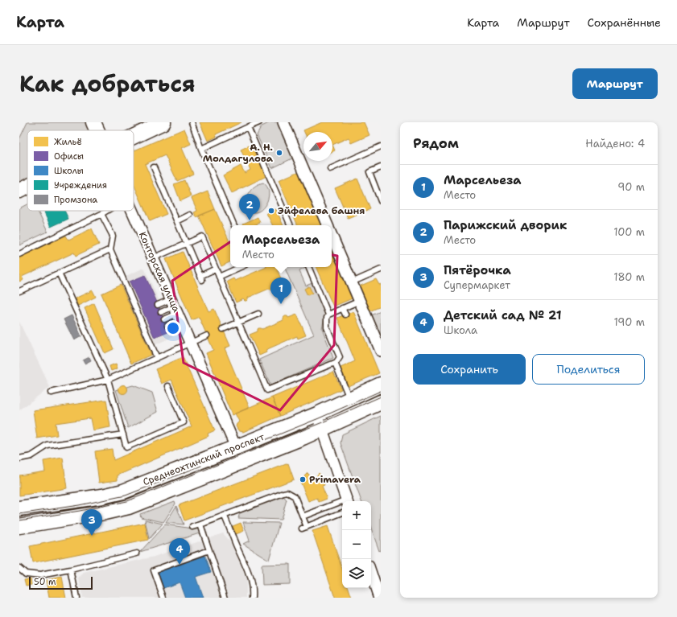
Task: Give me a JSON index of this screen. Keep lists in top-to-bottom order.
{
  "streets": {
    "main road": ["Среднеохтинский проспект"],
    "street": ["Конторская улица"]
  },
  "crossings": [
    ["Конторская улица", "Среднеохтинский проспект"]
  ],
  "places": ["А. Н. Молдагулова", "Эйфелева башня", "Primavera"],
  "legend": [
    "Жильё",
    "Офисы",
    "Школы",
    "Учреждения",
    "Промзона"
  ],
  "scale_bar": "50 m",
  "north": "top right",
  "page": {
    "header": "Карта",
    "nav": ["Карта", "Маршрут", "Сохранённые"],
    "title": "Как добраться",
    "buttons": [
      "Маршрут",
      ["Сохранить", "Поделиться"]
    ],
    "heading": ["Рядом", "Найдено: 4"],
    "list": [
      {
        "mark": "1",
        "name": "Марсельеза",
        "note": "Место",
        "value": "90 m"
      },
      {
        "mark": "2",
        "name": "Парижский дворик",
        "note": "Место",
        "value": "100 m"
      },
      {
        "mark": "3",
        "name": "Пятёрочка",
        "note": "Супермаркет",
        "value": "180 m"
      },
      {
        "mark": "4",
        "name": "Детский сад № 21",
        "note": "Школа",
        "value": "190 m"
      }
    ],
    "pins": [
      "2",
      "1",
      "3",
      "4"
    ],
    "popup": ["Марсельеза", "Место"],
    "map_buttons": ["+", "−"],
    "scale": "50 m"
  }
}
